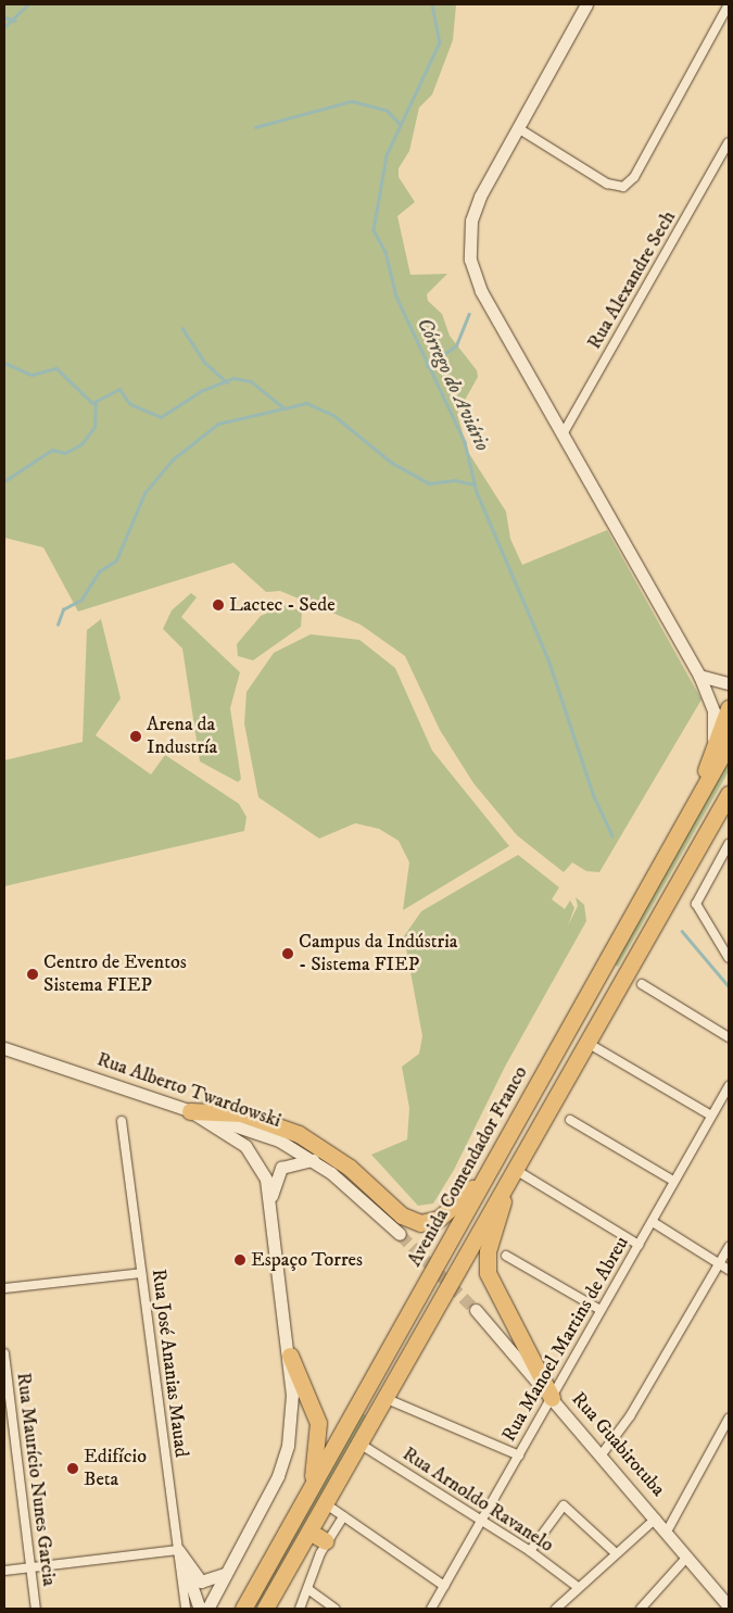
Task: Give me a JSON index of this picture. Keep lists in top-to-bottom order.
{
  "streets": {
    "highway": ["Avenida Comendador Franco"],
    "main road": ["Rua Alberto Twardowski", "Rua Guabirotuba"],
    "street": [
      "Rua Alexandre Sech",
      "Rua Manoel Martins de Abreu",
      "Rua José Ananias Mauad",
      "Rua Maurício Nunes Garcia",
      "Rua Arnoldo Ravanelo"
    ]
  },
  "crossings": [
    ["Avenida Comendador Franco", "Rua Arnoldo Ravanelo"],
    ["Rua Manoel Martins de Abreu", "Rua Guabirotuba"],
    ["Rua Manoel Martins de Abreu", "Rua Arnoldo Ravanelo"]
  ],
  "water": ["Córrego do Aviário"],
  "places": [
    "Lactec - Sede",
    "Arena da Industría",
    "Campus da Indústria - Sistema FIEP",
    "Centro de Eventos Sistema FIEP",
    "Espaço Torres",
    "Edifício Beta"
  ]
}
